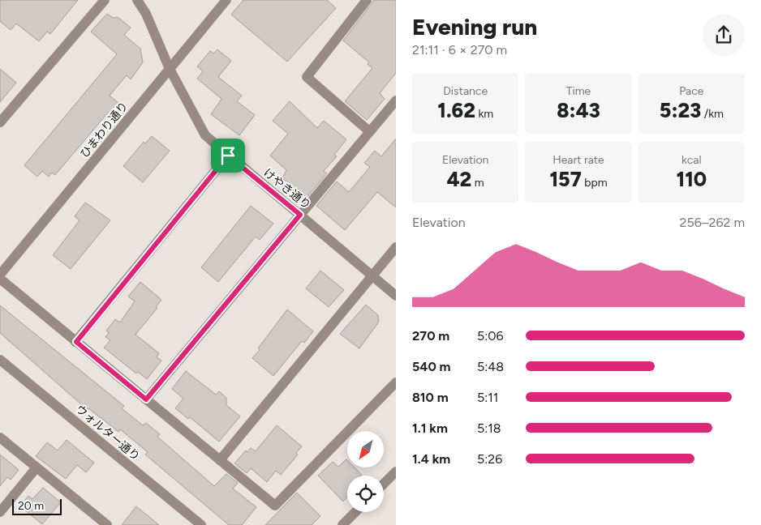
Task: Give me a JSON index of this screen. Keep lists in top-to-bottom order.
{
  "streets": {
    "street": ["ひまわり通り", "けやき通り", "ウォルター通り"]
  },
  "crossings": [
    ["ひまわり通り", "けやき通り"]
  ],
  "scale_bar": "20 m",
  "north": "bottom left",
  "page": {
    "heading": ["Evening run", "21:11 · 6 × 270 m"],
    "stats": [
      ["Distance", "1.62 km"],
      ["Time", "8:43"],
      ["Pace", "5:23 /km"],
      ["Elevation", "42 m"],
      ["Heart rate", "157 bpm"],
      ["kcal", "110"]
    ],
    "chart": ["Elevation", "256–262 m"],
    "list": [
      {
        "name": "270 m",
        "note": "5:06"
      },
      {
        "name": "540 m",
        "note": "5:48"
      },
      {
        "name": "810 m",
        "note": "5:11"
      },
      {
        "name": "1.1 km",
        "note": "5:18"
      },
      {
        "name": "1.4 km",
        "note": "5:26"
      }
    ],
    "scale": "20 m"
  }
}
